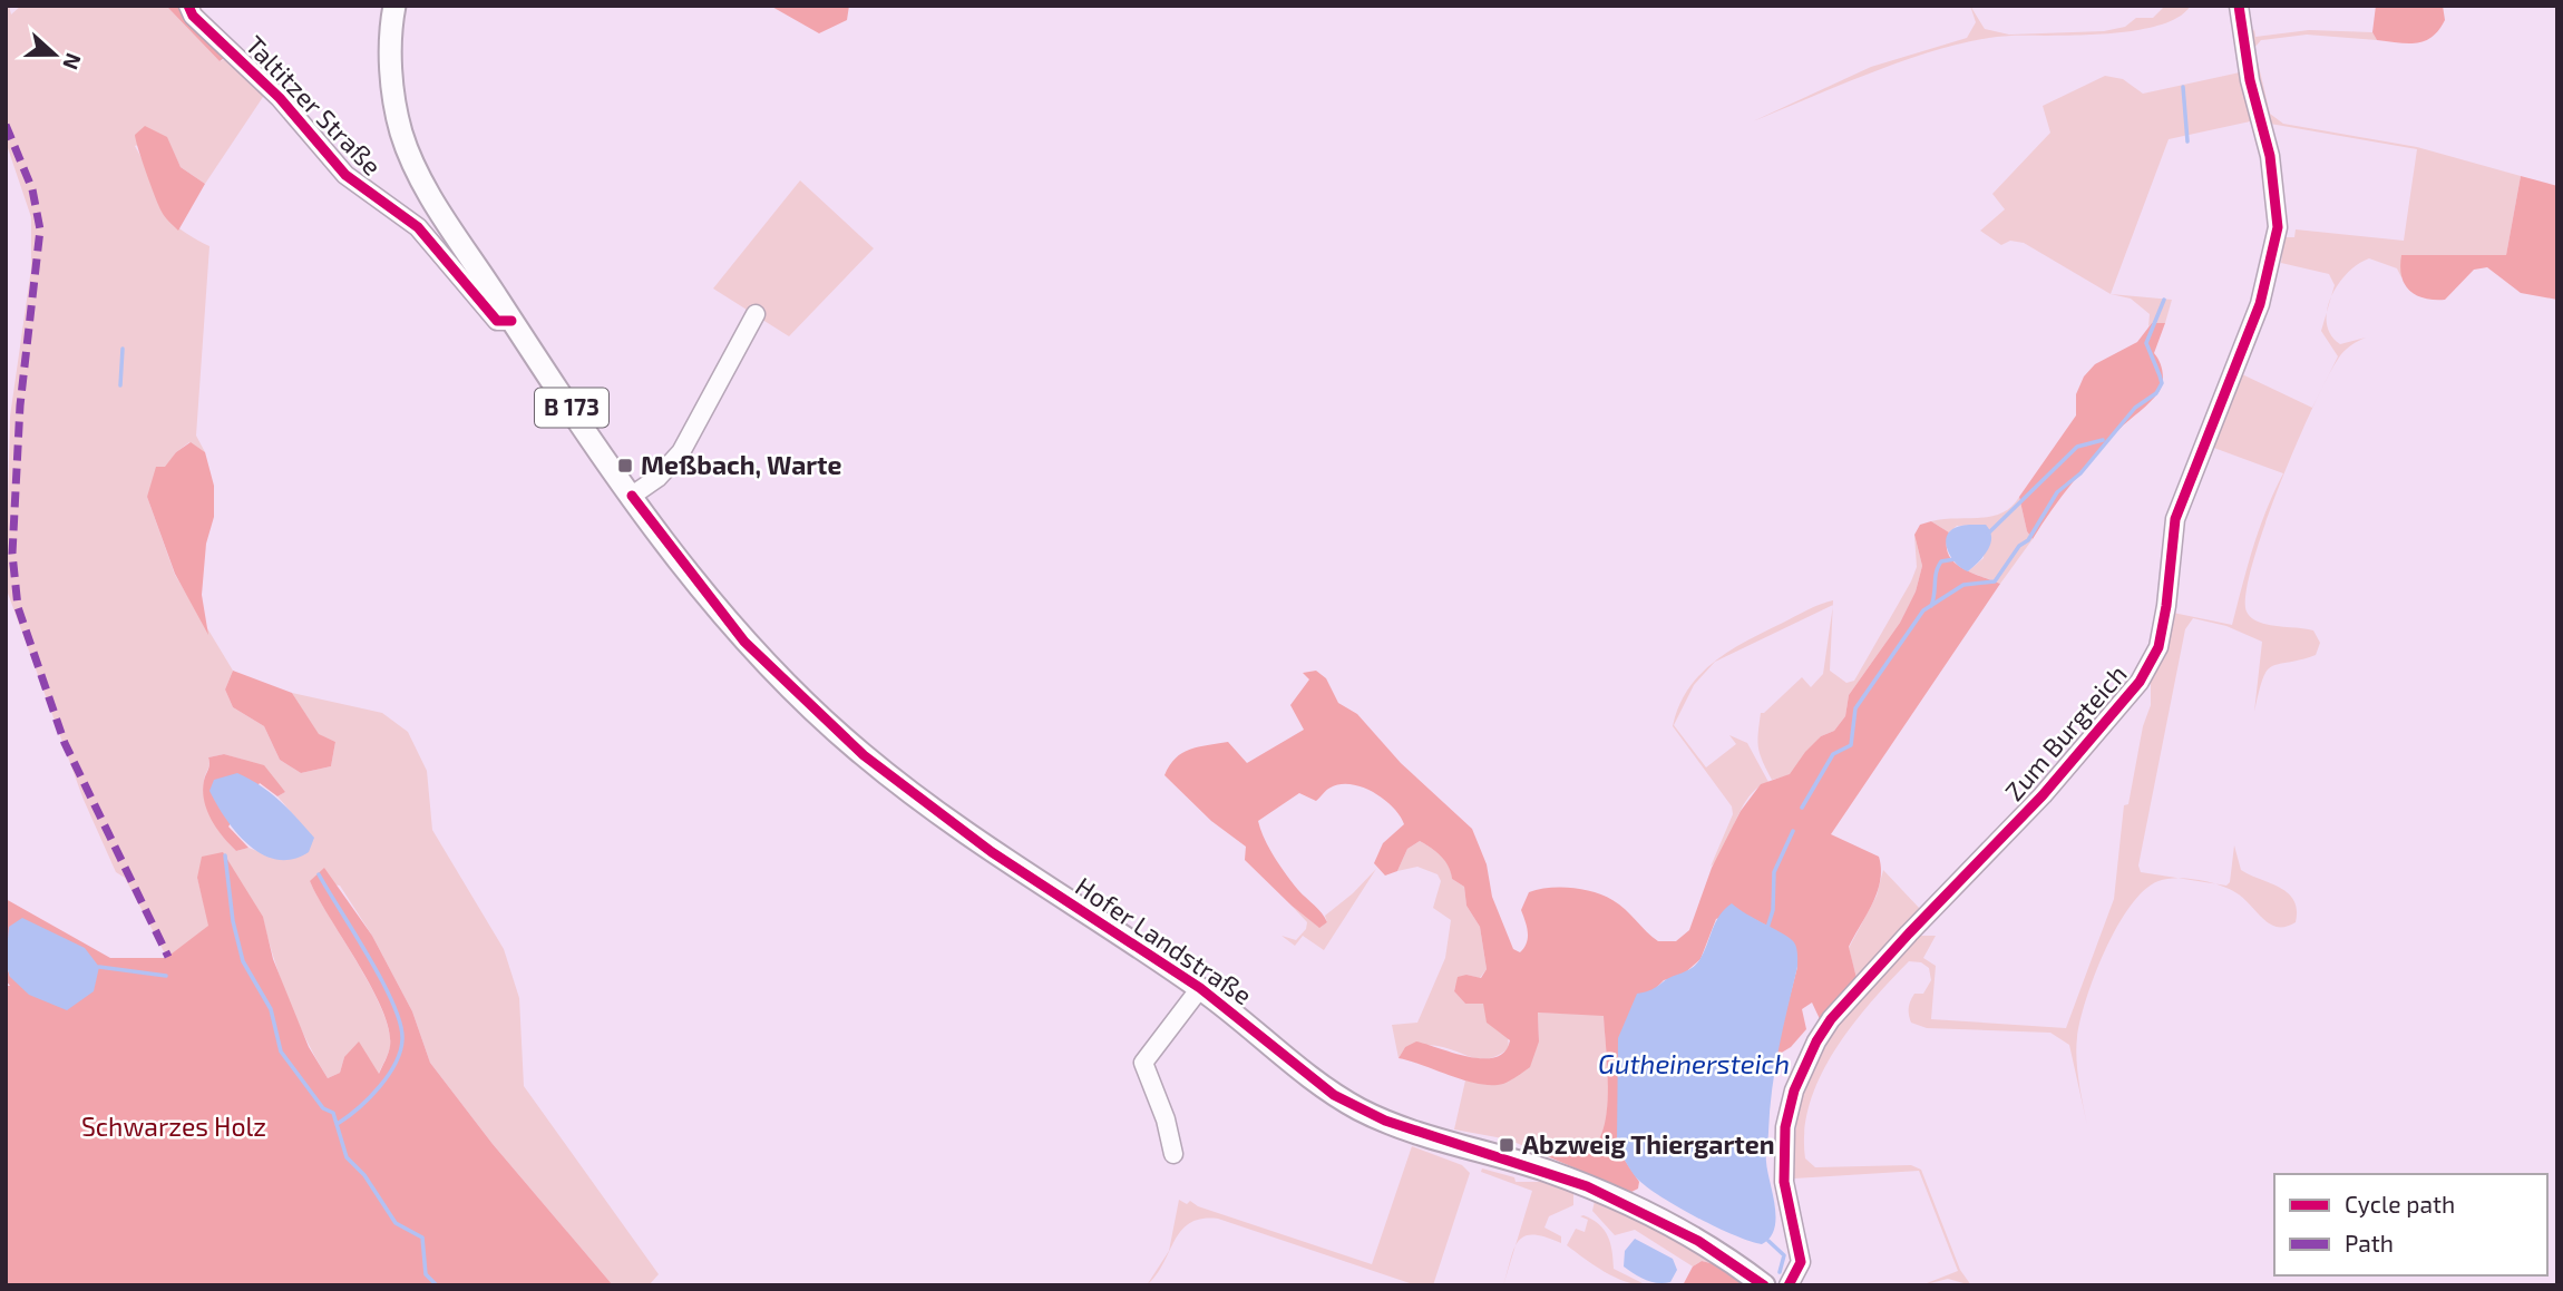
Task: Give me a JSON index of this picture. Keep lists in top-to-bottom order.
{
  "streets": {
    "main road": ["B 173", "Hofer Landstraße"],
    "street": ["Taltitzer Straße", "Zum Burgteich"]
  },
  "crossings": [
    ["Taltitzer Straße", "Hofer Landstraße"]
  ],
  "water": ["Gutheinersteich"],
  "parks": ["Schwarzes Holz"],
  "places": {
    "transit": ["Meßbach, Warte", "Abzweig Thiergarten"]
  },
  "legend": ["Cycle path", "Path"],
  "north": "right"
}
